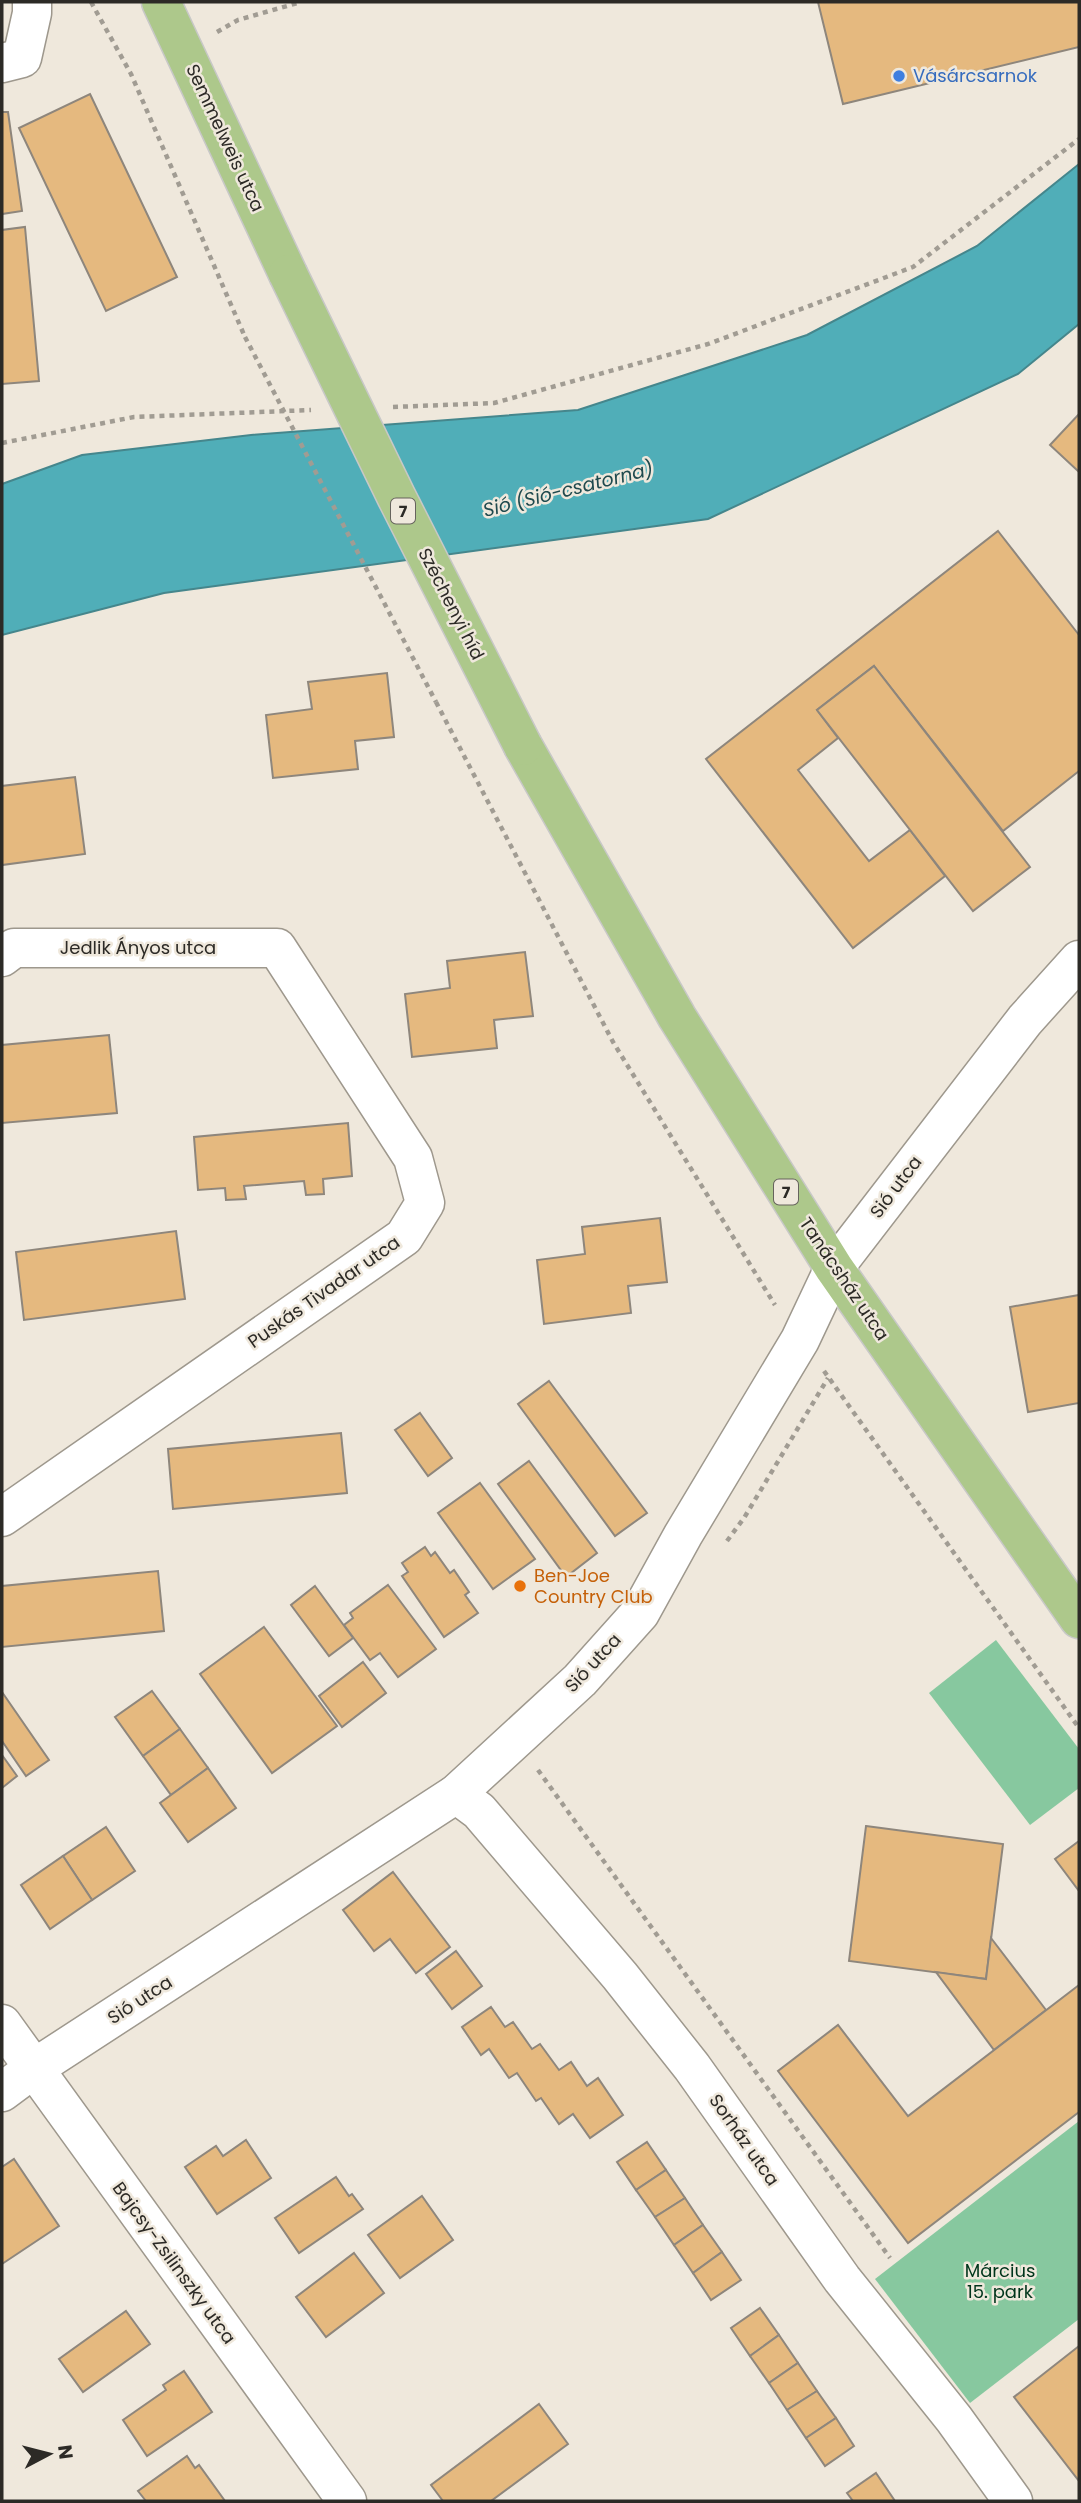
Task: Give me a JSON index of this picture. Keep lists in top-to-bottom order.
{
  "streets": {
    "main road": [
      "Semmelweis utca",
      "7",
      "Széchenyi híd",
      "Tanácsház utca"
    ],
    "street": [
      "Jedlik Ányos utca",
      "Sió utca",
      "Puskás Tivadar utca",
      "Sorház utca",
      "Bajcsy-Zsilinszky utca"
    ]
  },
  "crossings": [
    ["Semmelweis utca", "Széchenyi híd"],
    ["Széchenyi híd", "Tanácsház utca"],
    ["Jedlik Ányos utca", "Puskás Tivadar utca"],
    ["Sió utca", "Tanácsház utca"],
    ["Sió utca", "Sorház utca"],
    ["Sió utca", "Bajcsy-Zsilinszky utca"]
  ],
  "water": ["Sió (Sió-csatorna)"],
  "parks": ["Március 15. park"],
  "places": ["Vásárcsarnok", "Ben-Joe Country Club"],
  "north": "right"
}
